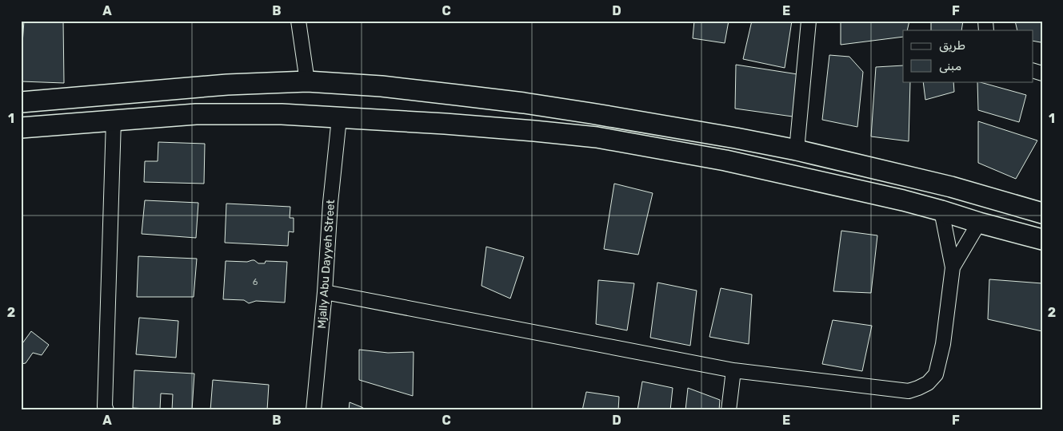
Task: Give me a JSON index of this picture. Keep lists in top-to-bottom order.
{
  "streets": {
    "street": ["Mjally Abu Dayyeh Street"]
  },
  "house_numbers": ["6"],
  "legend": ["طريق", "مبنى"],
  "grid": {
    "columns": [
      "A",
      "B",
      "C",
      "D",
      "E",
      "F"
    ],
    "rows": ["1", "2"]
  }
}
